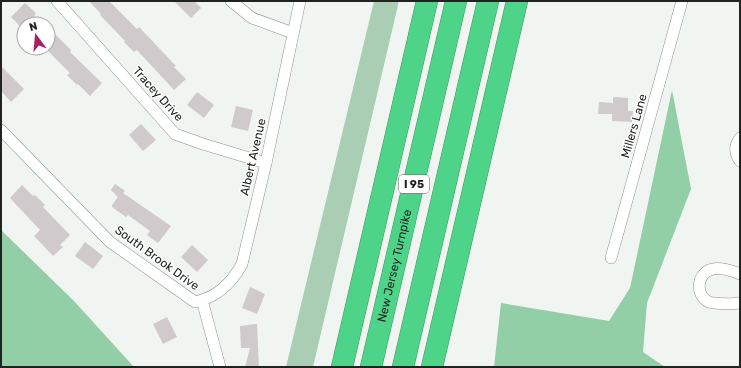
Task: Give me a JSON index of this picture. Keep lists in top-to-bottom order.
{
  "streets": {
    "highway": ["I 95", "New Jersey Turnpike"],
    "street": [
      "Tracey Drive",
      "Millers Lane",
      "Albert Avenue",
      "South Brook Drive"
    ]
  },
  "crossings": [
    ["Tracey Drive", "Albert Avenue"],
    ["Albert Avenue", "South Brook Drive"]
  ],
  "north": "top"
}
